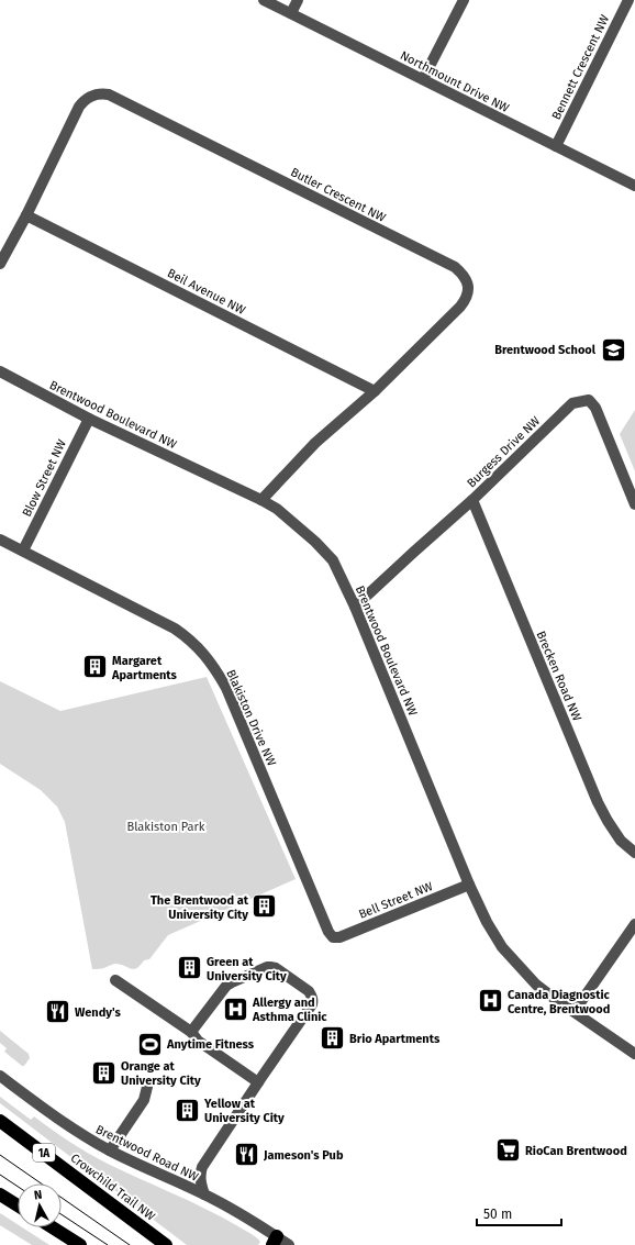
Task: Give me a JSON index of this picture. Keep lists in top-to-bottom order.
{
  "streets": {
    "highway": ["1A", "Crowchild Trail NW"],
    "street": [
      "Bennett Crescent NW",
      "Northmount Drive NW",
      "Butler Crescent NW",
      "Beil Avenue NW",
      "Brentwood Boulevard NW",
      "Burgess Drive NW",
      "Blow Street NW",
      "Brecken Road NW",
      "Blakiston Drive NW",
      "Bell Street NW",
      "Brentwood Road NW"
    ]
  },
  "crossings": [
    ["Bennett Crescent NW", "Northmount Drive NW"],
    ["Butler Crescent NW", "Beil Avenue NW"],
    ["Butler Crescent NW", "Brentwood Boulevard NW"],
    ["Brentwood Boulevard NW", "Burgess Drive NW"],
    ["Brentwood Boulevard NW", "Blow Street NW"],
    ["Brentwood Boulevard NW", "Bell Street NW"],
    ["Burgess Drive NW", "Brecken Road NW"],
    ["Blow Street NW", "Blakiston Drive NW"],
    ["Blakiston Drive NW", "Bell Street NW"]
  ],
  "parks": ["Blakiston Park"],
  "places": {
    "school or university": ["Brentwood School"],
    "building": [
      "Margaret Apartments",
      "The Brentwood at University City",
      "Green at University City",
      "Brio Apartments",
      "Orange at University City",
      "Yellow at University City"
    ],
    "hospital": ["Canada Diagnostic Centre, Brentwood", "Allergy and Asthma Clinic"],
    "restaurant": ["Wendy's", "Jameson's Pub"],
    "sports": ["Anytime Fitness"],
    "supermarket": ["RioCan Brentwood"]
  },
  "scale_bar": "50 m",
  "north": "top"
}
